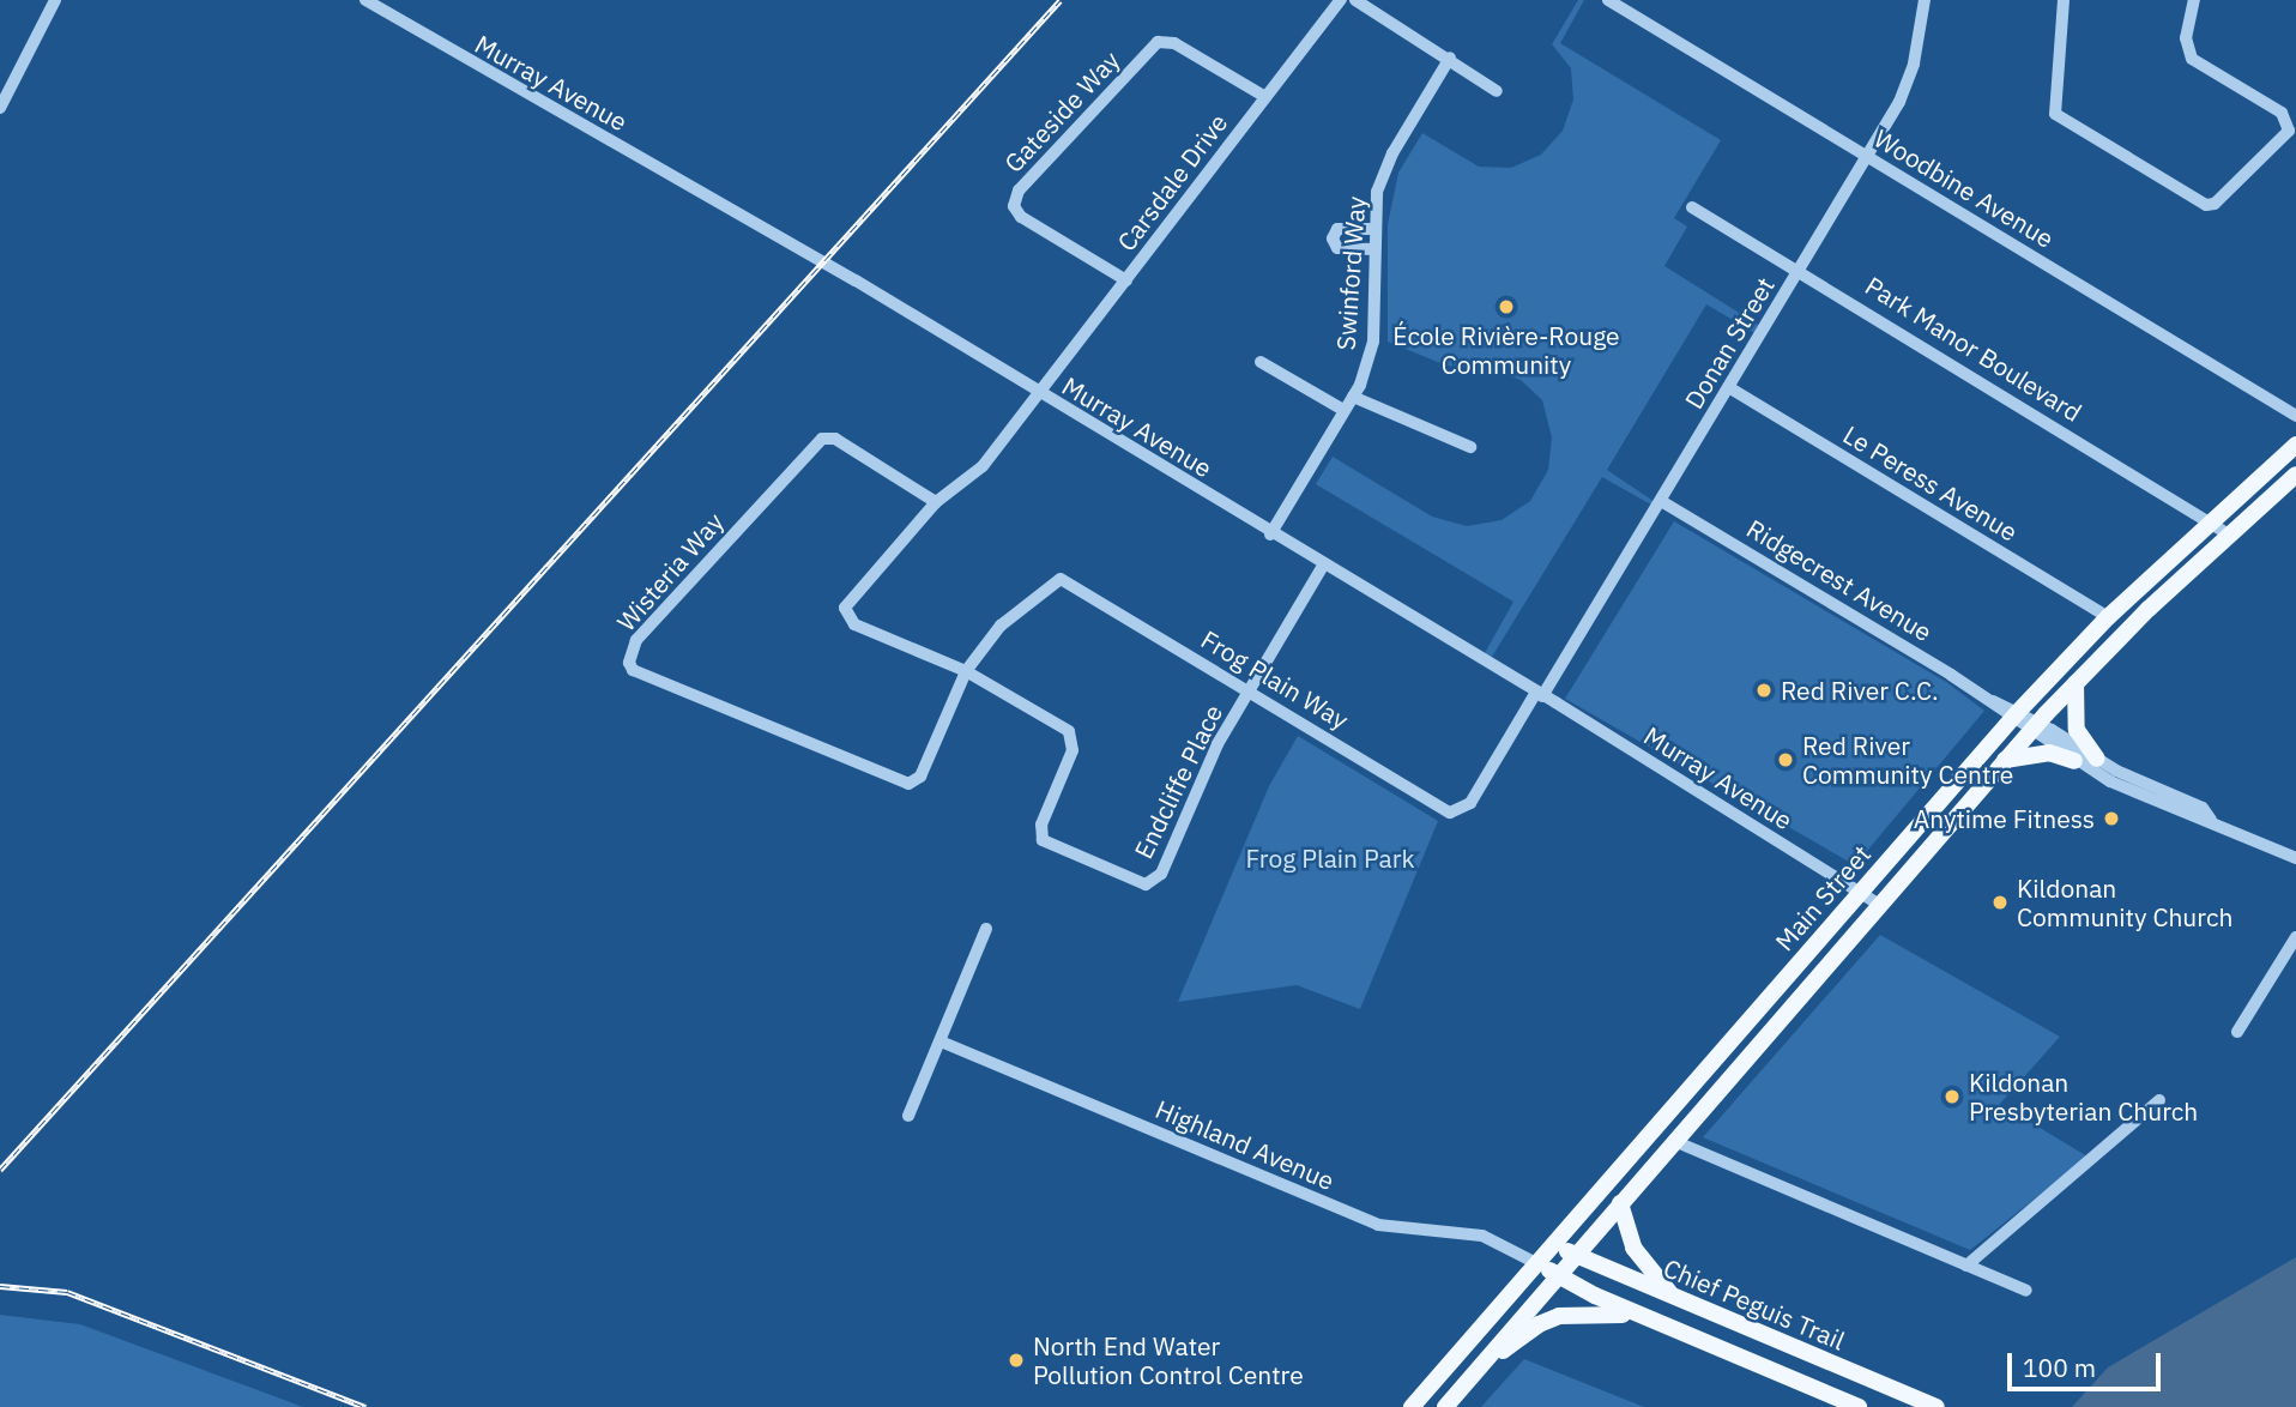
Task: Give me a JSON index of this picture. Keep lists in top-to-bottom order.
{
  "streets": {
    "main road": ["Main Street", "Chief Peguis Trail"],
    "street": [
      "Murray Avenue",
      "Gateside Way",
      "Carsdale Drive",
      "Woodbine Avenue",
      "Swinford Way",
      "Donan Street",
      "Park Manor Boulevard",
      "Le Peress Avenue",
      "Wisteria Way",
      "Ridgecrest Avenue",
      "Frog Plain Way",
      "Endcliffe Place",
      "Highland Avenue"
    ]
  },
  "crossings": [
    ["Murray Avenue", "Carsdale Drive"],
    ["Murray Avenue", "Swinford Way"],
    ["Murray Avenue", "Donan Street"],
    ["Murray Avenue", "Frog Plain Way"],
    ["Murray Avenue", "Endcliffe Place"],
    ["Murray Avenue", "Main Street"],
    ["Gateside Way", "Carsdale Drive"],
    ["Carsdale Drive", "Wisteria Way"],
    ["Carsdale Drive", "Frog Plain Way"],
    ["Carsdale Drive", "Endcliffe Place"],
    ["Woodbine Avenue", "Donan Street"],
    ["Donan Street", "Park Manor Boulevard"],
    ["Donan Street", "Le Peress Avenue"],
    ["Donan Street", "Ridgecrest Avenue"],
    ["Donan Street", "Frog Plain Way"],
    ["Park Manor Boulevard", "Main Street"],
    ["Le Peress Avenue", "Main Street"],
    ["Wisteria Way", "Frog Plain Way"],
    ["Wisteria Way", "Endcliffe Place"],
    ["Ridgecrest Avenue", "Main Street"],
    ["Frog Plain Way", "Endcliffe Place"],
    ["Main Street", "Highland Avenue"],
    ["Main Street", "Chief Peguis Trail"]
  ],
  "parks": ["Frog Plain Park"],
  "places": [
    "École Rivière-Rouge Community",
    "Red River C.C.",
    "Red River Community Centre",
    "Anytime Fitness",
    "Kildonan Community Church",
    "Kildonan Presbyterian Church",
    "North End Water Pollution Control Centre"
  ],
  "scale_bar": "100 m"
}
